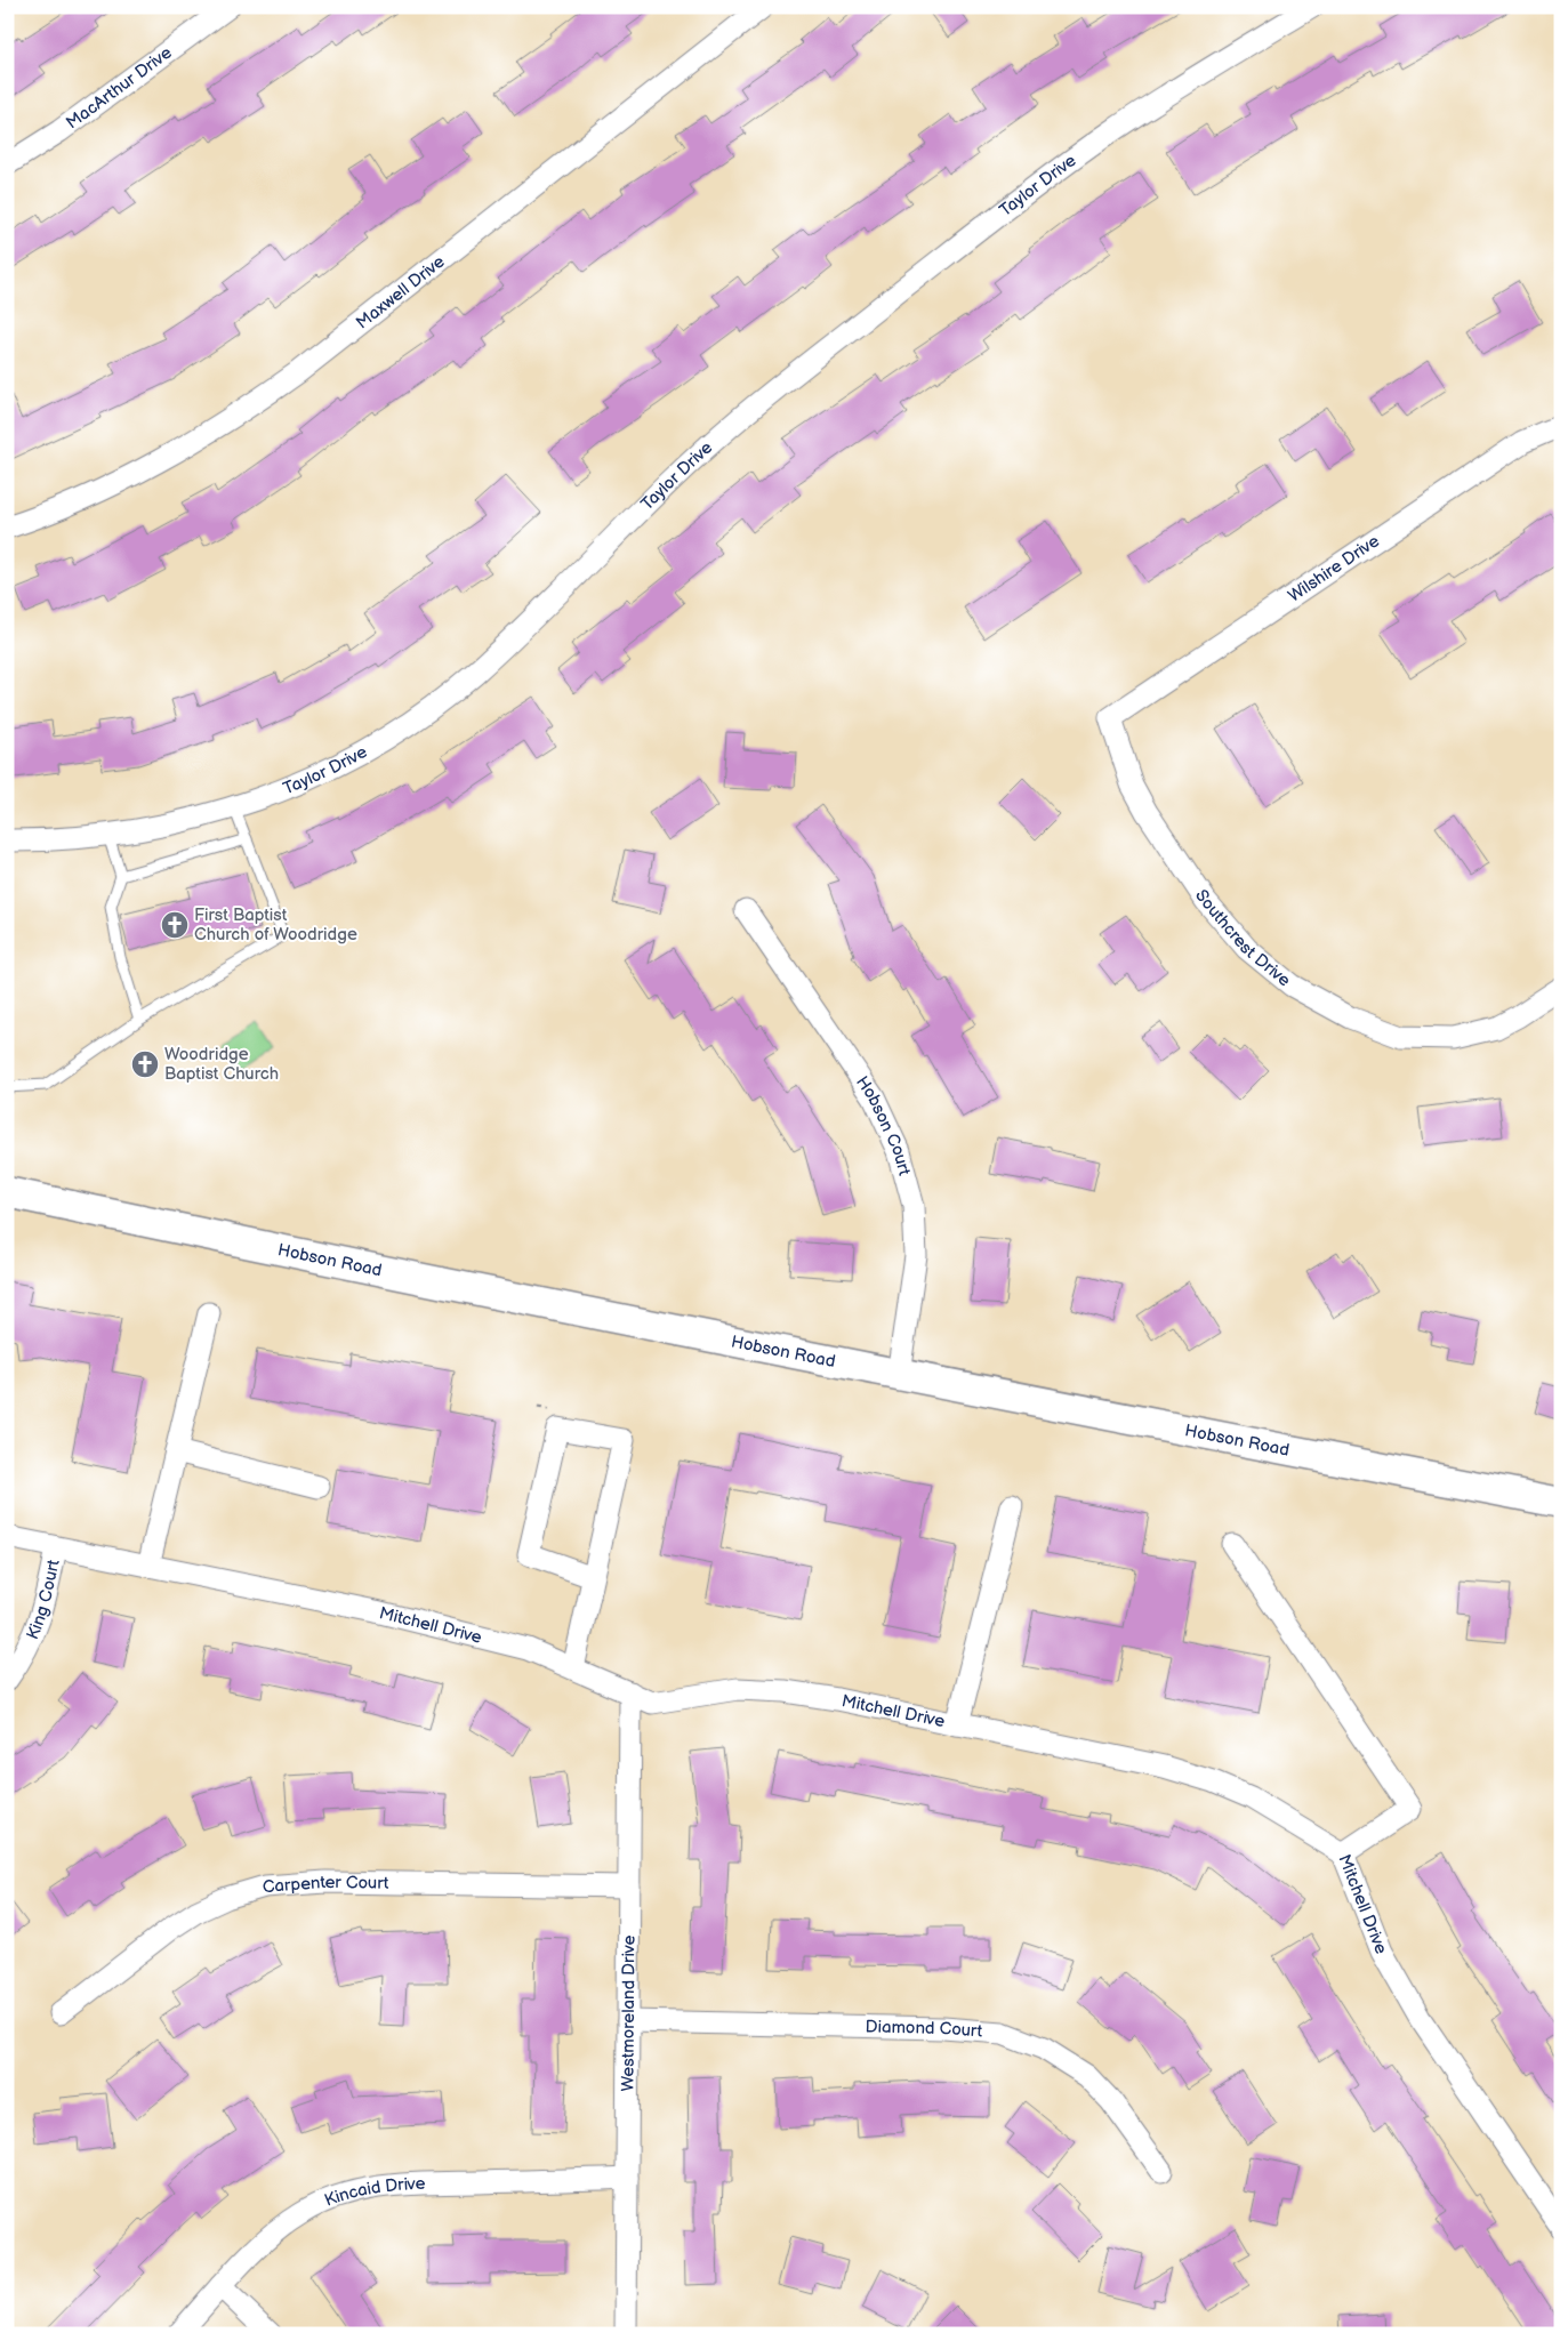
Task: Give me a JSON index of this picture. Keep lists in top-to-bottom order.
{
  "streets": {
    "main road": ["Hobson Road"],
    "street": [
      "MacArthur Drive",
      "Taylor Drive",
      "Maxwell Drive",
      "Wilshire Drive",
      "Southcrest Drive",
      "Hobson Court",
      "King Court",
      "Mitchell Drive",
      "Carpenter Court",
      "Westmoreland Drive",
      "Diamond Court",
      "Kincaid Drive"
    ]
  },
  "crossings": [
    ["Wilshire Drive", "Southcrest Drive"],
    ["Hobson Court", "Hobson Road"],
    ["King Court", "Mitchell Drive"],
    ["Mitchell Drive", "Westmoreland Drive"],
    ["Carpenter Court", "Westmoreland Drive"],
    ["Westmoreland Drive", "Diamond Court"],
    ["Westmoreland Drive", "Kincaid Drive"]
  ],
  "places": {
    "church": ["First Baptist Church of Woodridge", "Woodridge Baptist Church"]
  }
}
